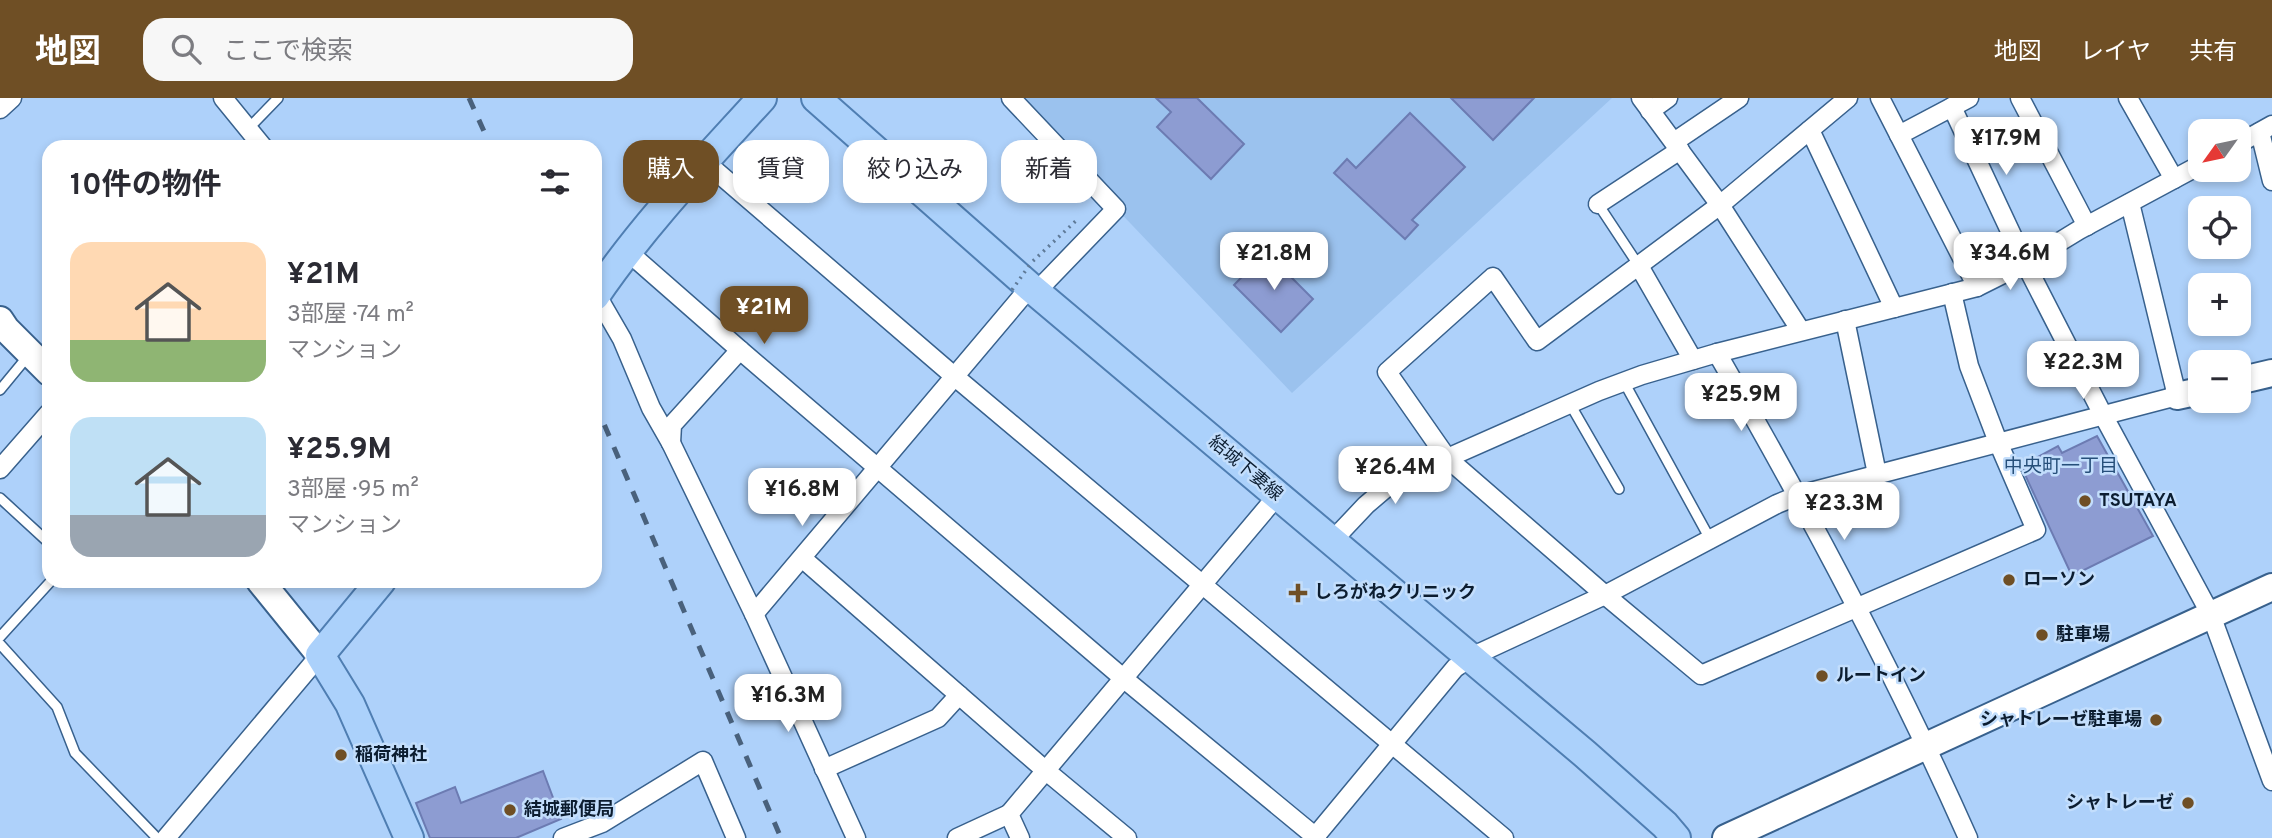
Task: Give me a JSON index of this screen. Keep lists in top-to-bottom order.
{
  "streets": {
    "main road": ["結城下妻線"]
  },
  "districts": ["中央町一丁目"],
  "places": {
    "other": [
      "TSUTAYA",
      "ローソン",
      "駐車場",
      "ルートイン",
      "シャトレーゼ駐車場",
      "稲荷神社",
      "シャトレーゼ",
      "結城郵便局"
    ],
    "health": ["しろがねクリニック"]
  },
  "north": "bottom left",
  "page": {
    "header": "地図",
    "search": "ここで検索",
    "nav": ["地図", "レイヤ", "共有"],
    "price": [
      "¥17.9M",
      "¥21.8M",
      "¥34.6M",
      "¥21M",
      "¥22.3M",
      "¥25.9M",
      "¥26.4M",
      "¥16.8M",
      "¥23.3M",
      "¥16.3M"
    ],
    "map_buttons": ["+", "−"],
    "chip": [
      "購入",
      "賃貸",
      "絞り込み",
      "新着"
    ],
    "heading": "10件の物件",
    "list": [
      {
        "name": "¥21M",
        "note": "3部屋 · 74 m² · マンション"
      },
      {
        "name": "¥25.9M",
        "note": "3部屋 · 95 m² · マンション"
      }
    ]
  }
}
